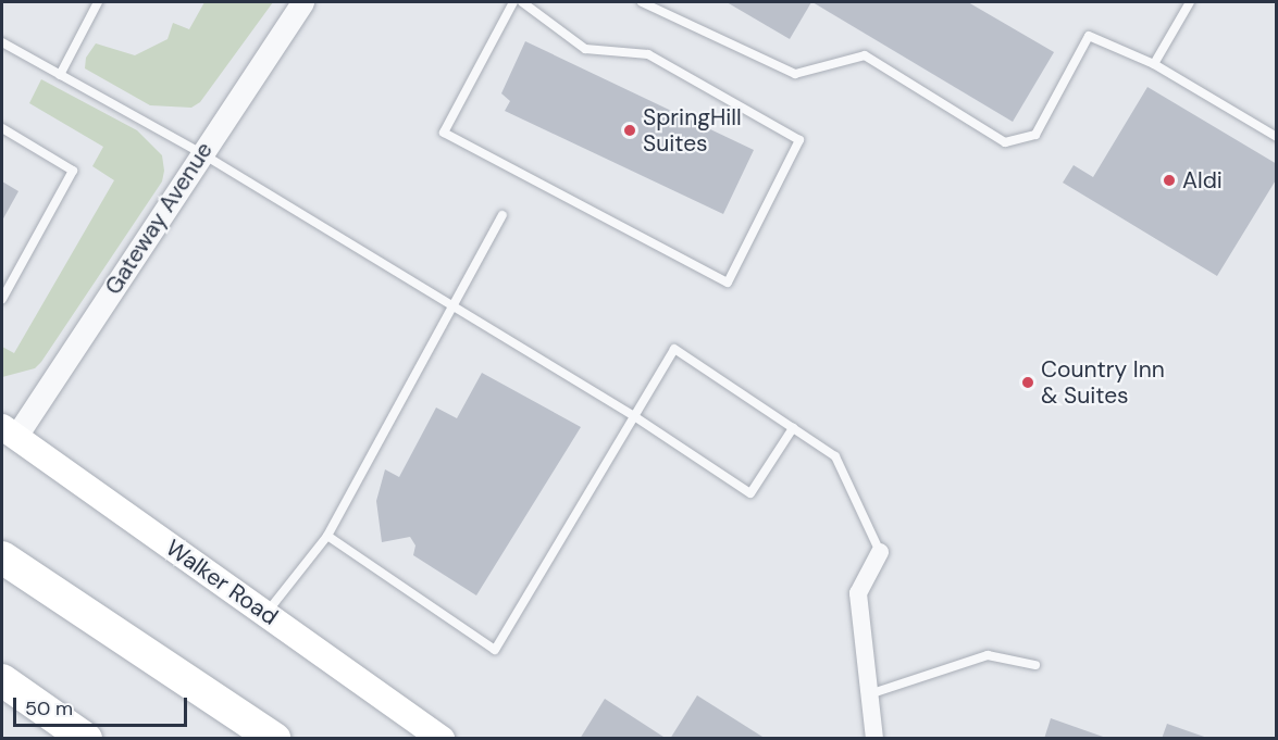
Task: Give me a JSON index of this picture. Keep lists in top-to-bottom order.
{
  "streets": {
    "main road": ["Walker Road"],
    "street": ["Gateway Avenue"]
  },
  "crossings": [
    ["Gateway Avenue", "Walker Road"]
  ],
  "places": ["SpringHill Suites", "Aldi", "Country Inn & Suites"],
  "scale_bar": "50 m"
}
